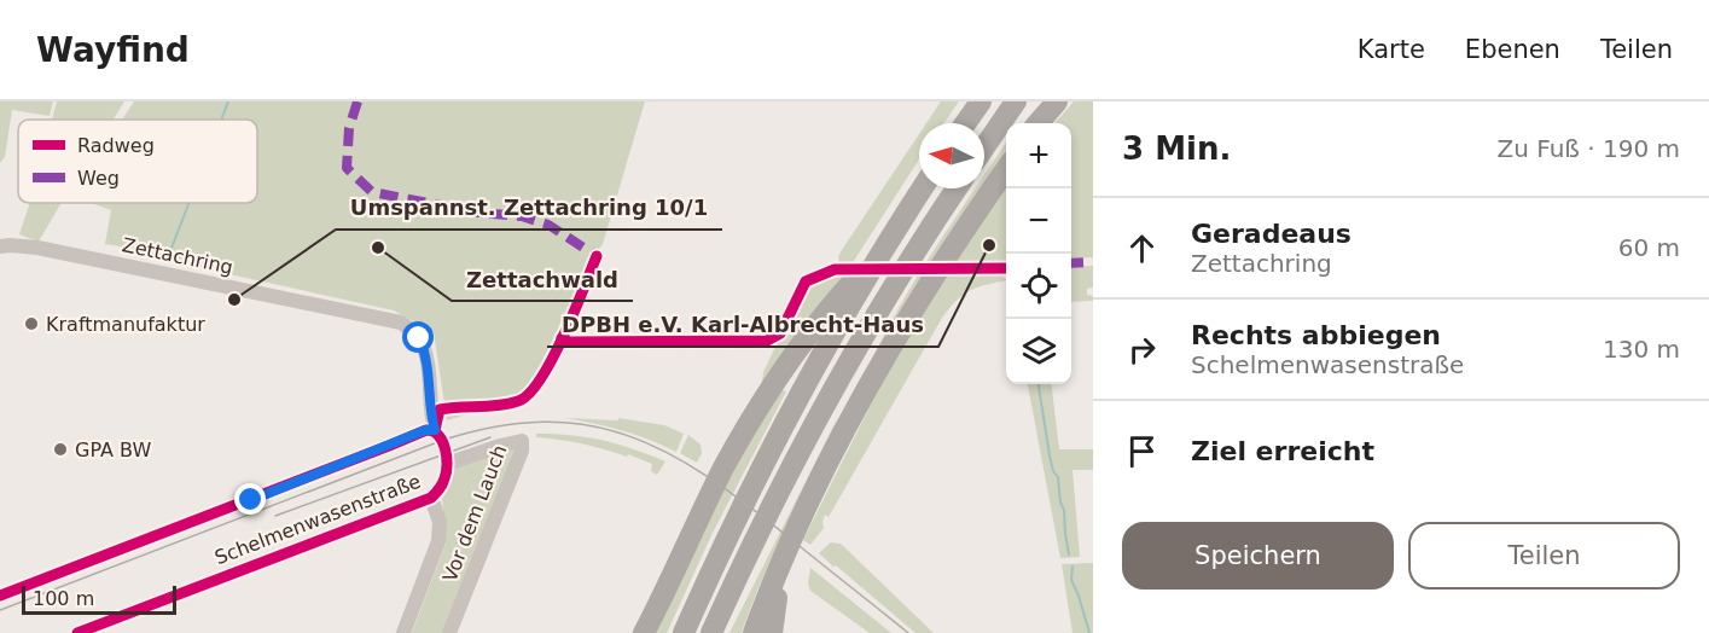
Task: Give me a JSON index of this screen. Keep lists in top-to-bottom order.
{
  "streets": {
    "street": ["Zettachring", "Vor dem Lauch", "Schelmenwasenstraße"]
  },
  "crossings": [
    ["Vor dem Lauch", "Schelmenwasenstraße"]
  ],
  "places": [
    "DPBH e.V. Karl-Albrecht-Haus",
    "Zettachwald",
    "Umspannst. Zettachring 10/1",
    "Kraftmanufaktur",
    "GPA BW"
  ],
  "legend": ["Radweg", "Weg"],
  "scale_bar": "100 m",
  "north": "left",
  "page": {
    "header": "Wayfind",
    "nav": ["Karte", "Ebenen", "Teilen"],
    "heading": ["3 Min.", "Zu Fuß · 190 m"],
    "map_buttons": ["+", "−"],
    "list": [
      ["Geradeaus", "Zettachring", "60 m"],
      ["Rechts abbiegen", "Schelmenwasenstraße", "130 m"],
      "Ziel erreicht"
    ],
    "buttons": ["Speichern", "Teilen"],
    "scale": "100 m"
  }
}
